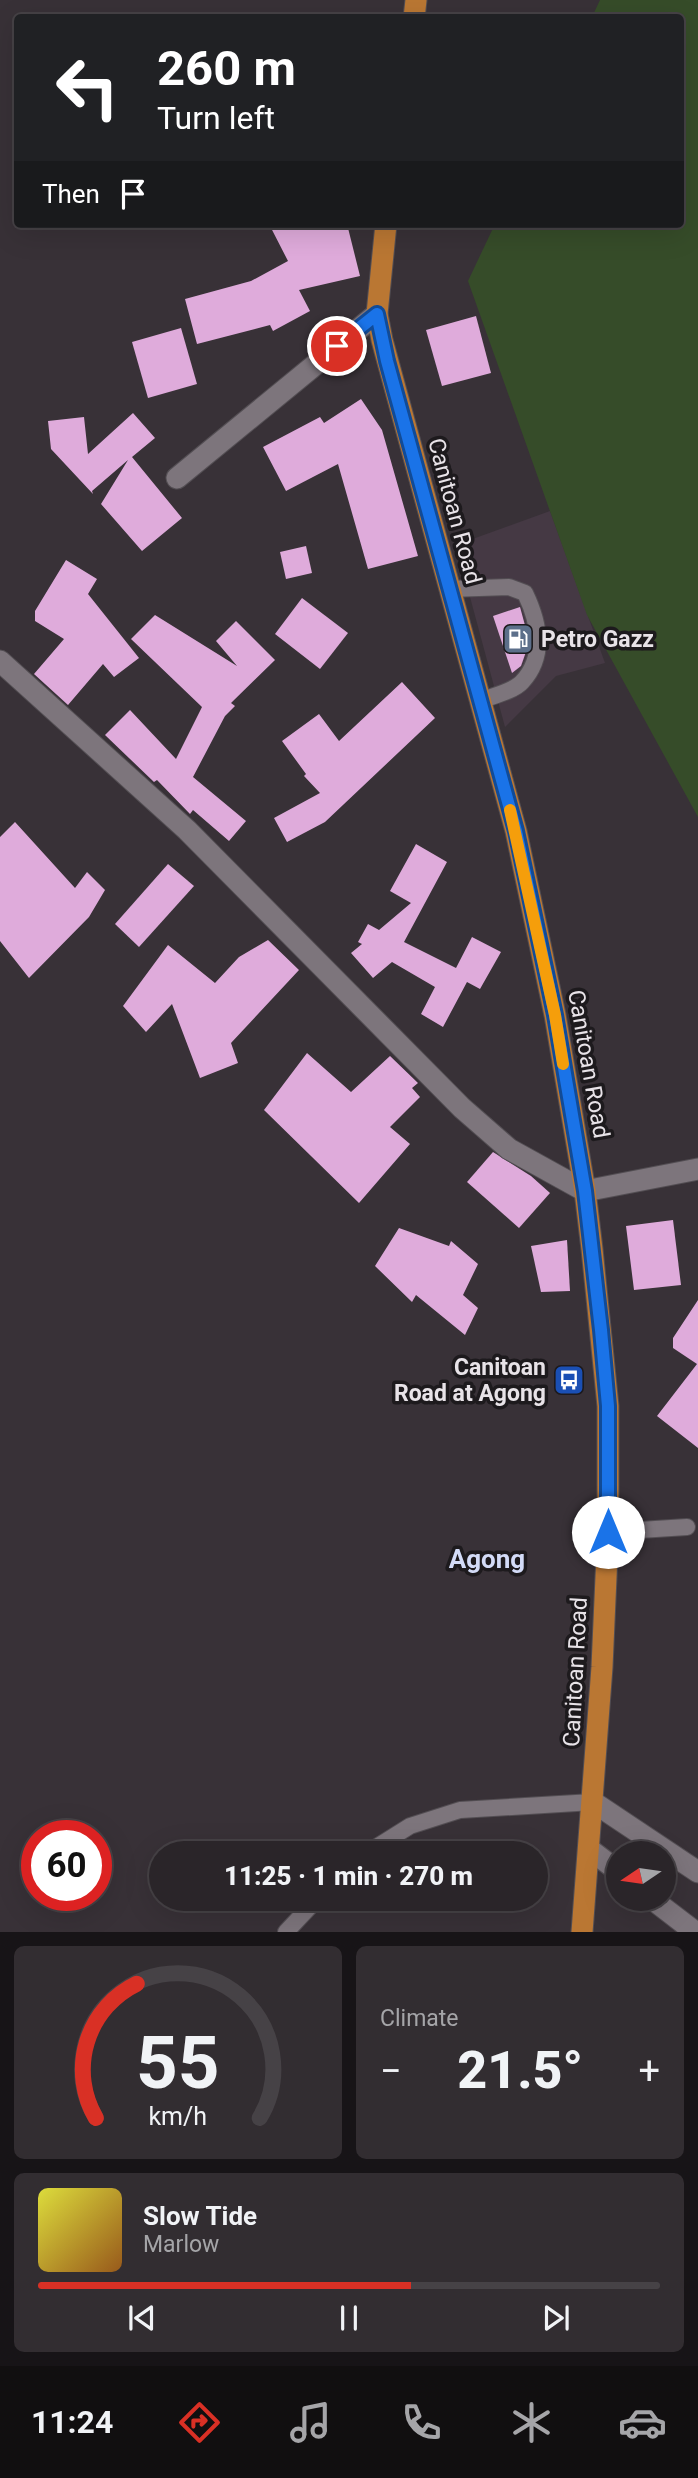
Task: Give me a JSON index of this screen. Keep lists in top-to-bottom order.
{
  "streets": {
    "main road": ["Canitoan Road"]
  },
  "districts": ["Agong"],
  "places": {
    "fuel station": ["Petro Gazz"],
    "bus stop": ["Canitoan Road at Agong"]
  },
  "north": "left",
  "page": {
    "turn": ["260 m", "Turn left"],
    "then": "Then",
    "limit": "60",
    "trip": "11:25 · 1 min · 270 m",
    "tile": "Climate",
    "heat": ["−", "21.5°", "+"],
    "song": ["Slow Tide", "Marlow"],
    "tabs": "11:24",
    "gauge": ["55", "km/h"]
  }
}
